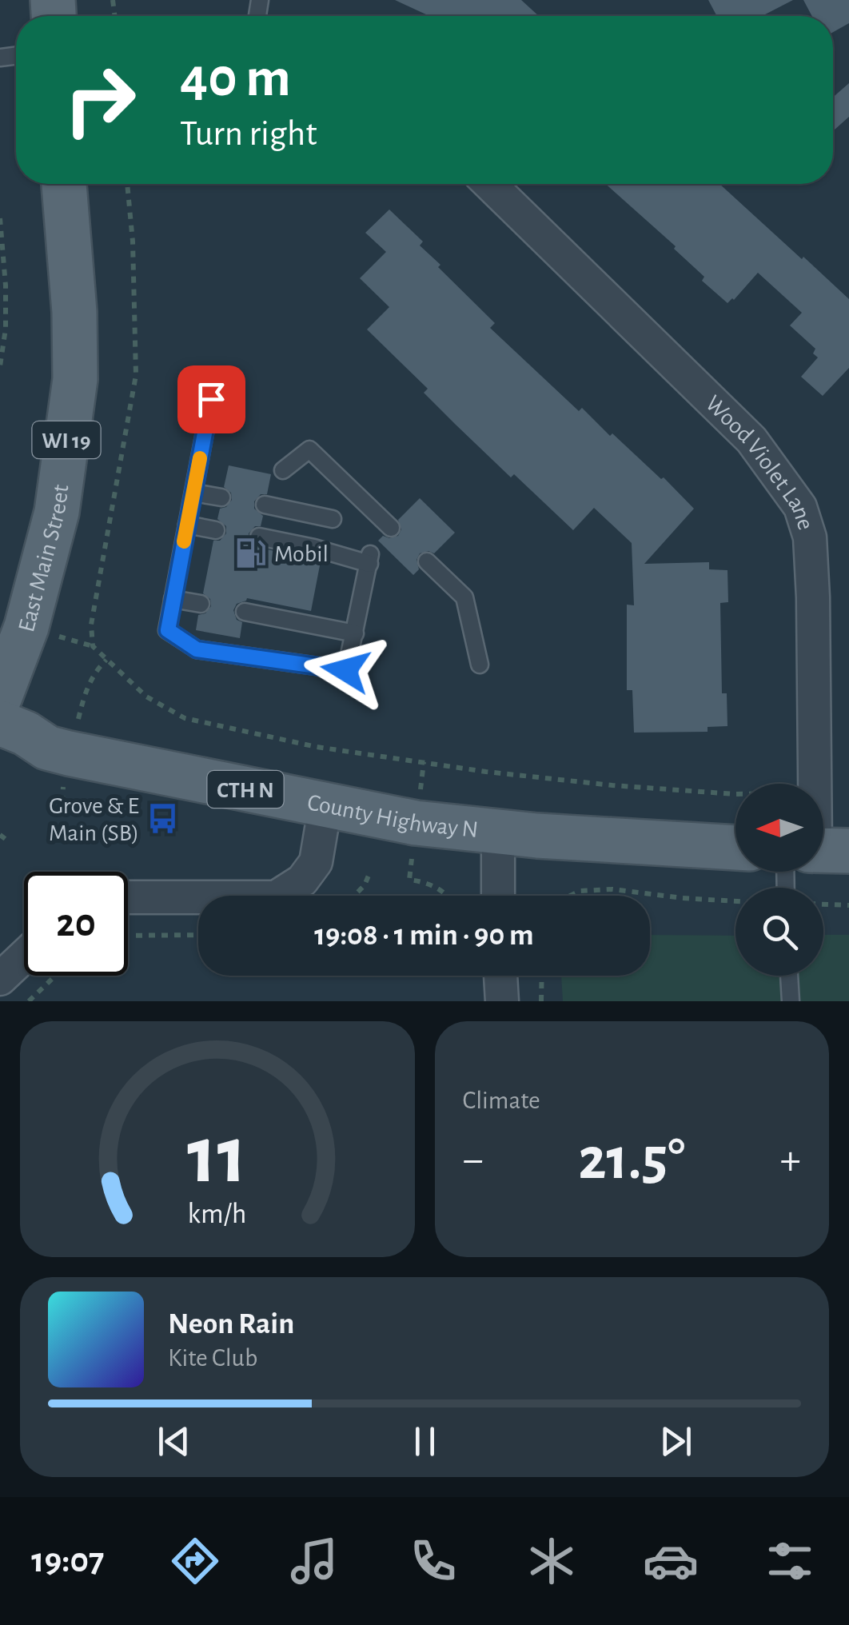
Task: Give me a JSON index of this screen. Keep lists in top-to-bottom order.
{
  "streets": {
    "main road": [
      "WI 19",
      "East Main Street",
      "CTH N",
      "County Highway N"
    ],
    "street": ["Wood Violet Lane"]
  },
  "places": {
    "fuel station": ["Mobil"],
    "bus stop": ["Grove & E Main (SB)"]
  },
  "north": "left",
  "page": {
    "turn": ["40 m", "Turn right"],
    "limit": "20",
    "trip": "19:08 · 1 min · 90 m",
    "tile": "Climate",
    "heat": ["−", "21.5°", "+"],
    "song": ["Neon Rain", "Kite Club"],
    "tabs": "19:07",
    "gauge": ["11", "km/h"]
  }
}
